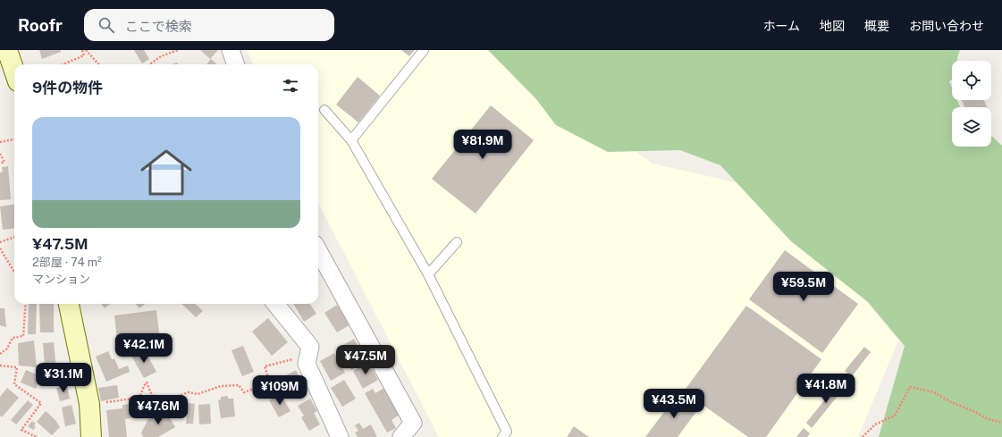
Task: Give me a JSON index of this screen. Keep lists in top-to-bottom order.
{
  "page": {
    "header": "Roofr",
    "search": "ここで検索",
    "nav": [
      "ホーム",
      "地図",
      "概要",
      "お問い合わせ"
    ],
    "heading": "9件の物件",
    "list": [
      {
        "name": "¥47.5M",
        "note": "2部屋 · 74 m² · マンション"
      }
    ],
    "price": [
      "¥81.9M",
      "¥59.5M",
      "¥42.1M",
      "¥47.5M",
      "¥31.1M",
      "¥41.8M",
      "¥109M",
      "¥43.5M",
      "¥47.6M"
    ]
  }
}
